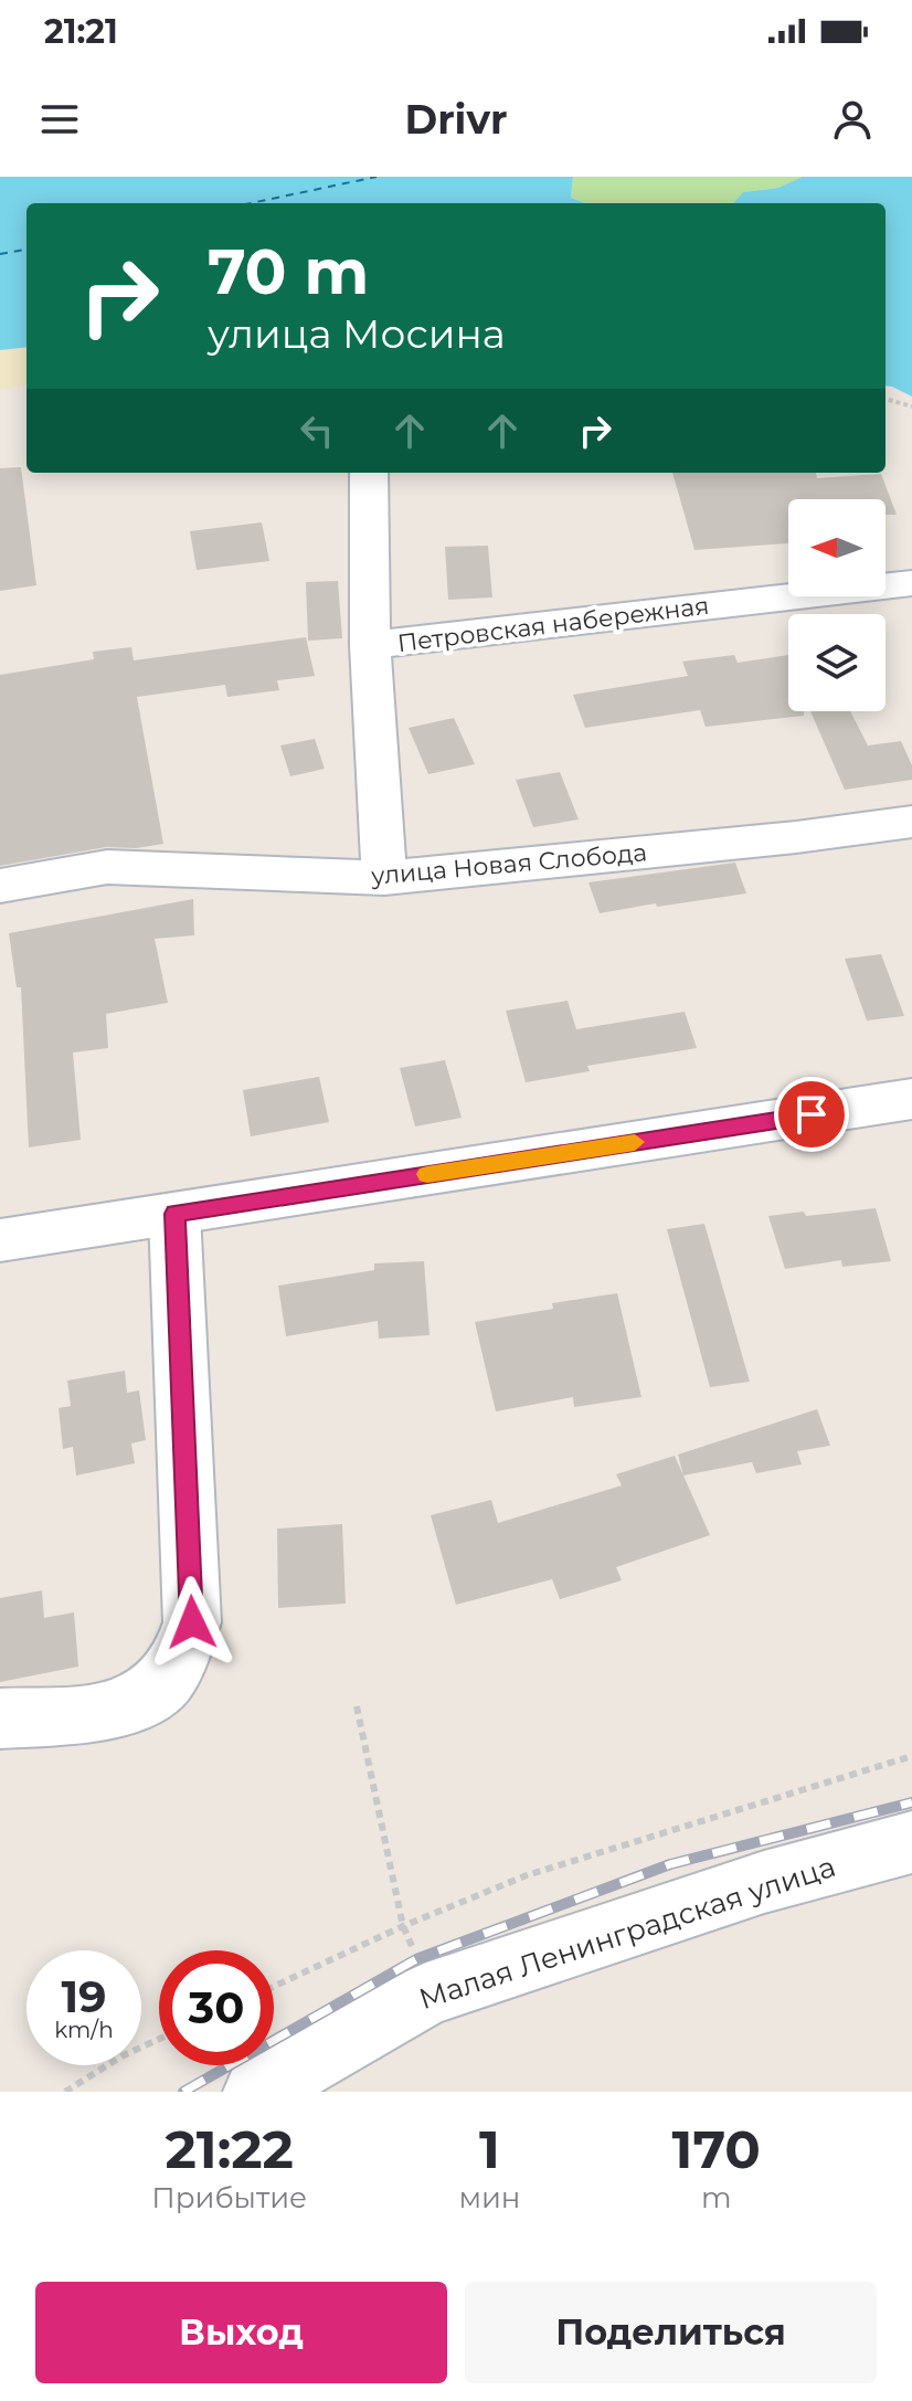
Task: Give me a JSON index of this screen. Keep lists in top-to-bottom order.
{
  "streets": {
    "street": ["Петровская набережная", "улица Новая Слобода", "Малая Ленинградская улица"]
  },
  "north": "left",
  "page": {
    "status": "21:21",
    "header": "Drivr",
    "turn": ["70 m", "улица Мосина"],
    "speed": "19 km/h",
    "limit": "30",
    "eta": [
      "21:22",
      "Прибытие",
      "1",
      "мин",
      "170",
      "m"
    ],
    "buttons": ["Выход", "Поделиться"]
  }
}
